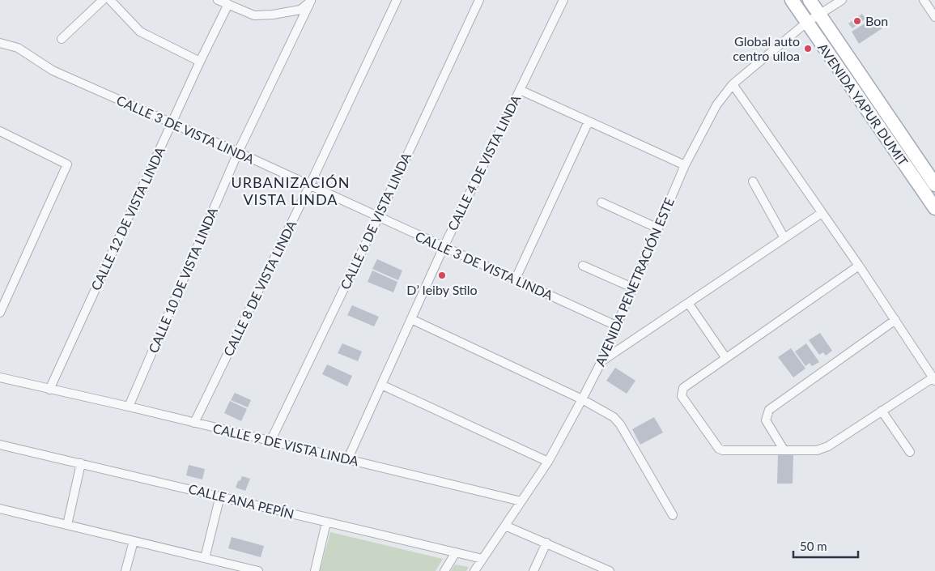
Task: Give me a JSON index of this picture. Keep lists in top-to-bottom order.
{
  "streets": {
    "main road": ["AVENIDA YAPUR DUMIT"],
    "street": [
      "CALLE 3 DE VISTA LINDA",
      "CALLE 4 DE VISTA LINDA",
      "CALLE 12 DE VISTA LINDA",
      "CALLE 6 DE VISTA LINDA",
      "CALLE 10 DE VISTA LINDA",
      "AVENIDA PENETRACIÓN ESTE",
      "CALLE 8 DE VISTA LINDA",
      "CALLE 9 DE VISTA LINDA",
      "CALLE ANA PEPÍN"
    ]
  },
  "crossings": [
    ["AVENIDA YAPUR DUMIT", "AVENIDA PENETRACIÓN ESTE"],
    ["CALLE 3 DE VISTA LINDA", "CALLE 4 DE VISTA LINDA"],
    ["CALLE 3 DE VISTA LINDA", "CALLE 12 DE VISTA LINDA"],
    ["CALLE 3 DE VISTA LINDA", "CALLE 6 DE VISTA LINDA"],
    ["CALLE 3 DE VISTA LINDA", "CALLE 10 DE VISTA LINDA"],
    ["CALLE 3 DE VISTA LINDA", "AVENIDA PENETRACIÓN ESTE"],
    ["CALLE 3 DE VISTA LINDA", "CALLE 8 DE VISTA LINDA"],
    ["CALLE 4 DE VISTA LINDA", "CALLE 9 DE VISTA LINDA"],
    ["CALLE 12 DE VISTA LINDA", "CALLE 9 DE VISTA LINDA"],
    ["CALLE 6 DE VISTA LINDA", "CALLE 9 DE VISTA LINDA"],
    ["CALLE 10 DE VISTA LINDA", "CALLE 9 DE VISTA LINDA"],
    ["AVENIDA PENETRACIÓN ESTE", "CALLE 9 DE VISTA LINDA"],
    ["AVENIDA PENETRACIÓN ESTE", "CALLE ANA PEPÍN"],
    ["CALLE 8 DE VISTA LINDA", "CALLE 9 DE VISTA LINDA"]
  ],
  "districts": ["URBANIZACIÓN VISTA LINDA"],
  "places": ["Bon", "Global auto centro ulloa", "D’ leiby Stilo"],
  "scale_bar": "50 m"
}
